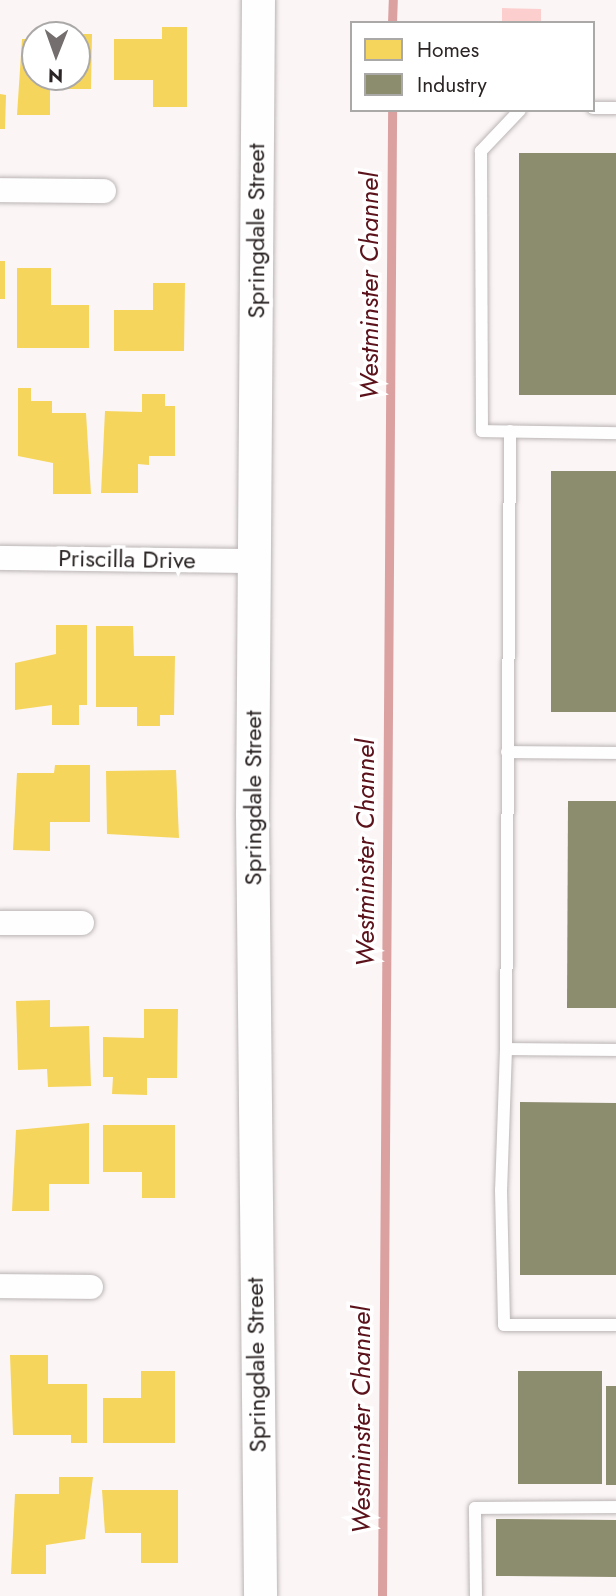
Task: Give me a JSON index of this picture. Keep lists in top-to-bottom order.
{
  "streets": {
    "main road": ["Springdale Street"],
    "street": ["Priscilla Drive"]
  },
  "crossings": [
    ["Springdale Street", "Priscilla Drive"]
  ],
  "water": ["Westminster Channel"],
  "legend": ["Homes", "Industry"],
  "north": "bottom"
}
